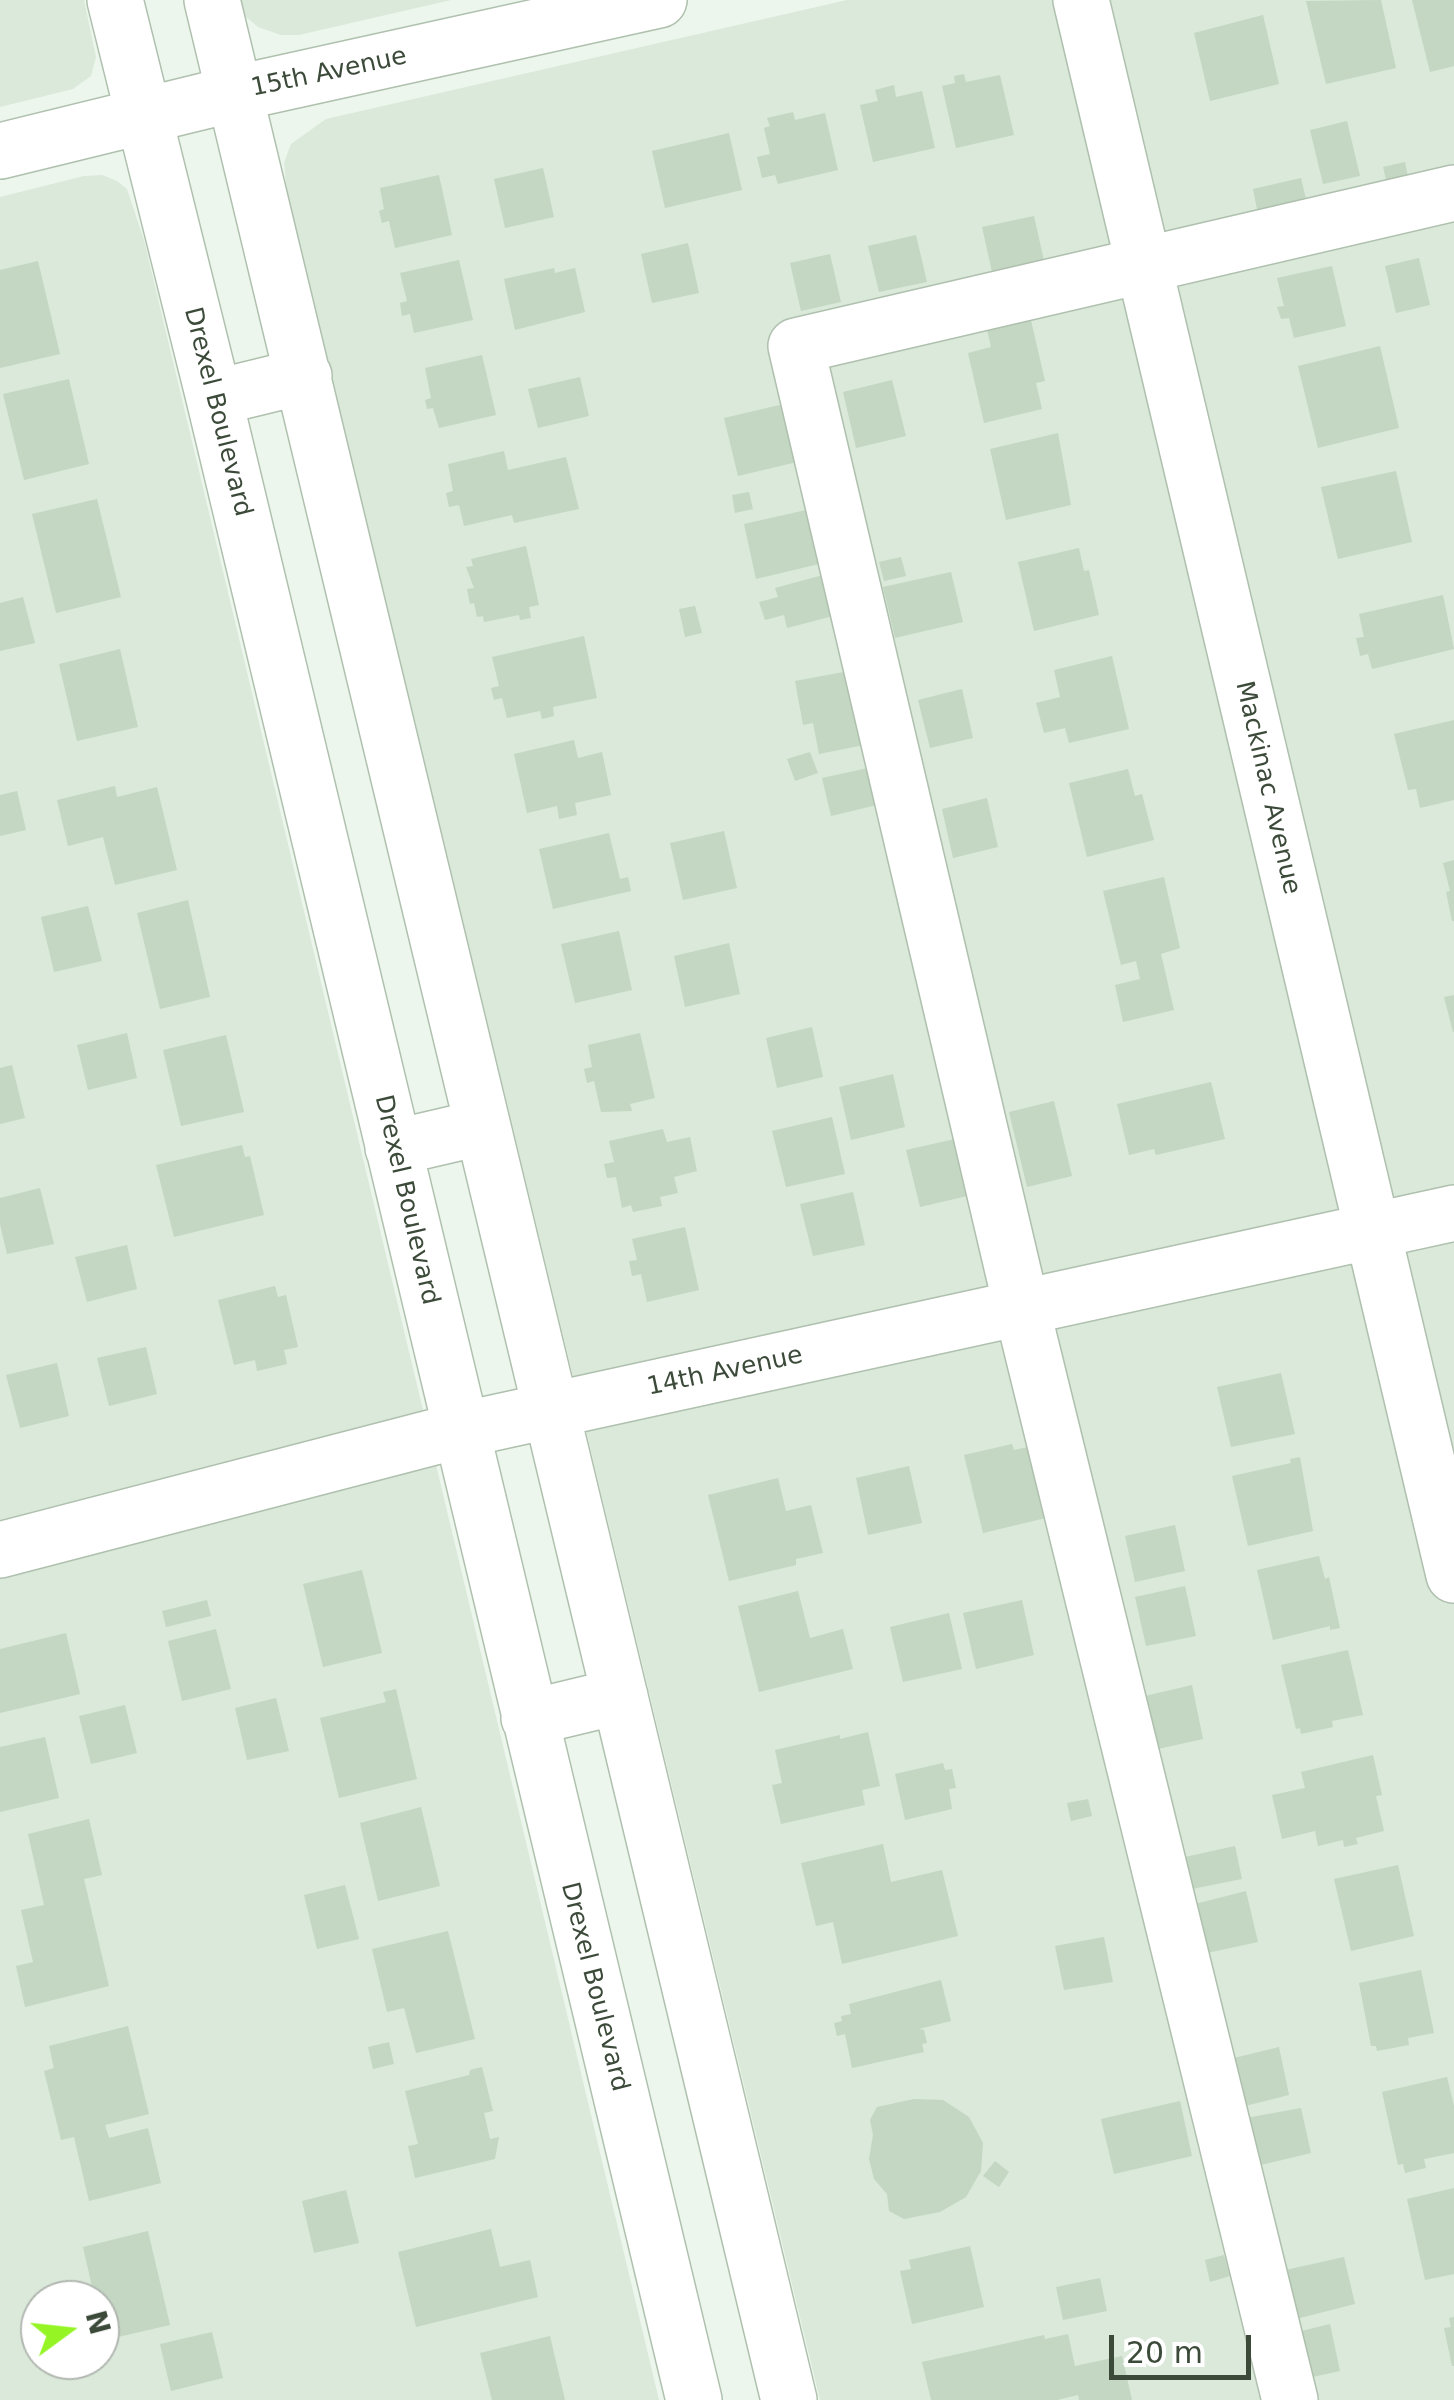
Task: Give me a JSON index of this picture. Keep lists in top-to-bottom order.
{
  "streets": {
    "street": [
      "15th Avenue",
      "Drexel Boulevard",
      "Mackinac Avenue",
      "14th Avenue"
    ]
  },
  "crossings": [
    ["15th Avenue", "Drexel Boulevard"],
    ["Drexel Boulevard", "14th Avenue"],
    ["Mackinac Avenue", "14th Avenue"]
  ],
  "scale_bar": "20 m",
  "north": "right"
}
